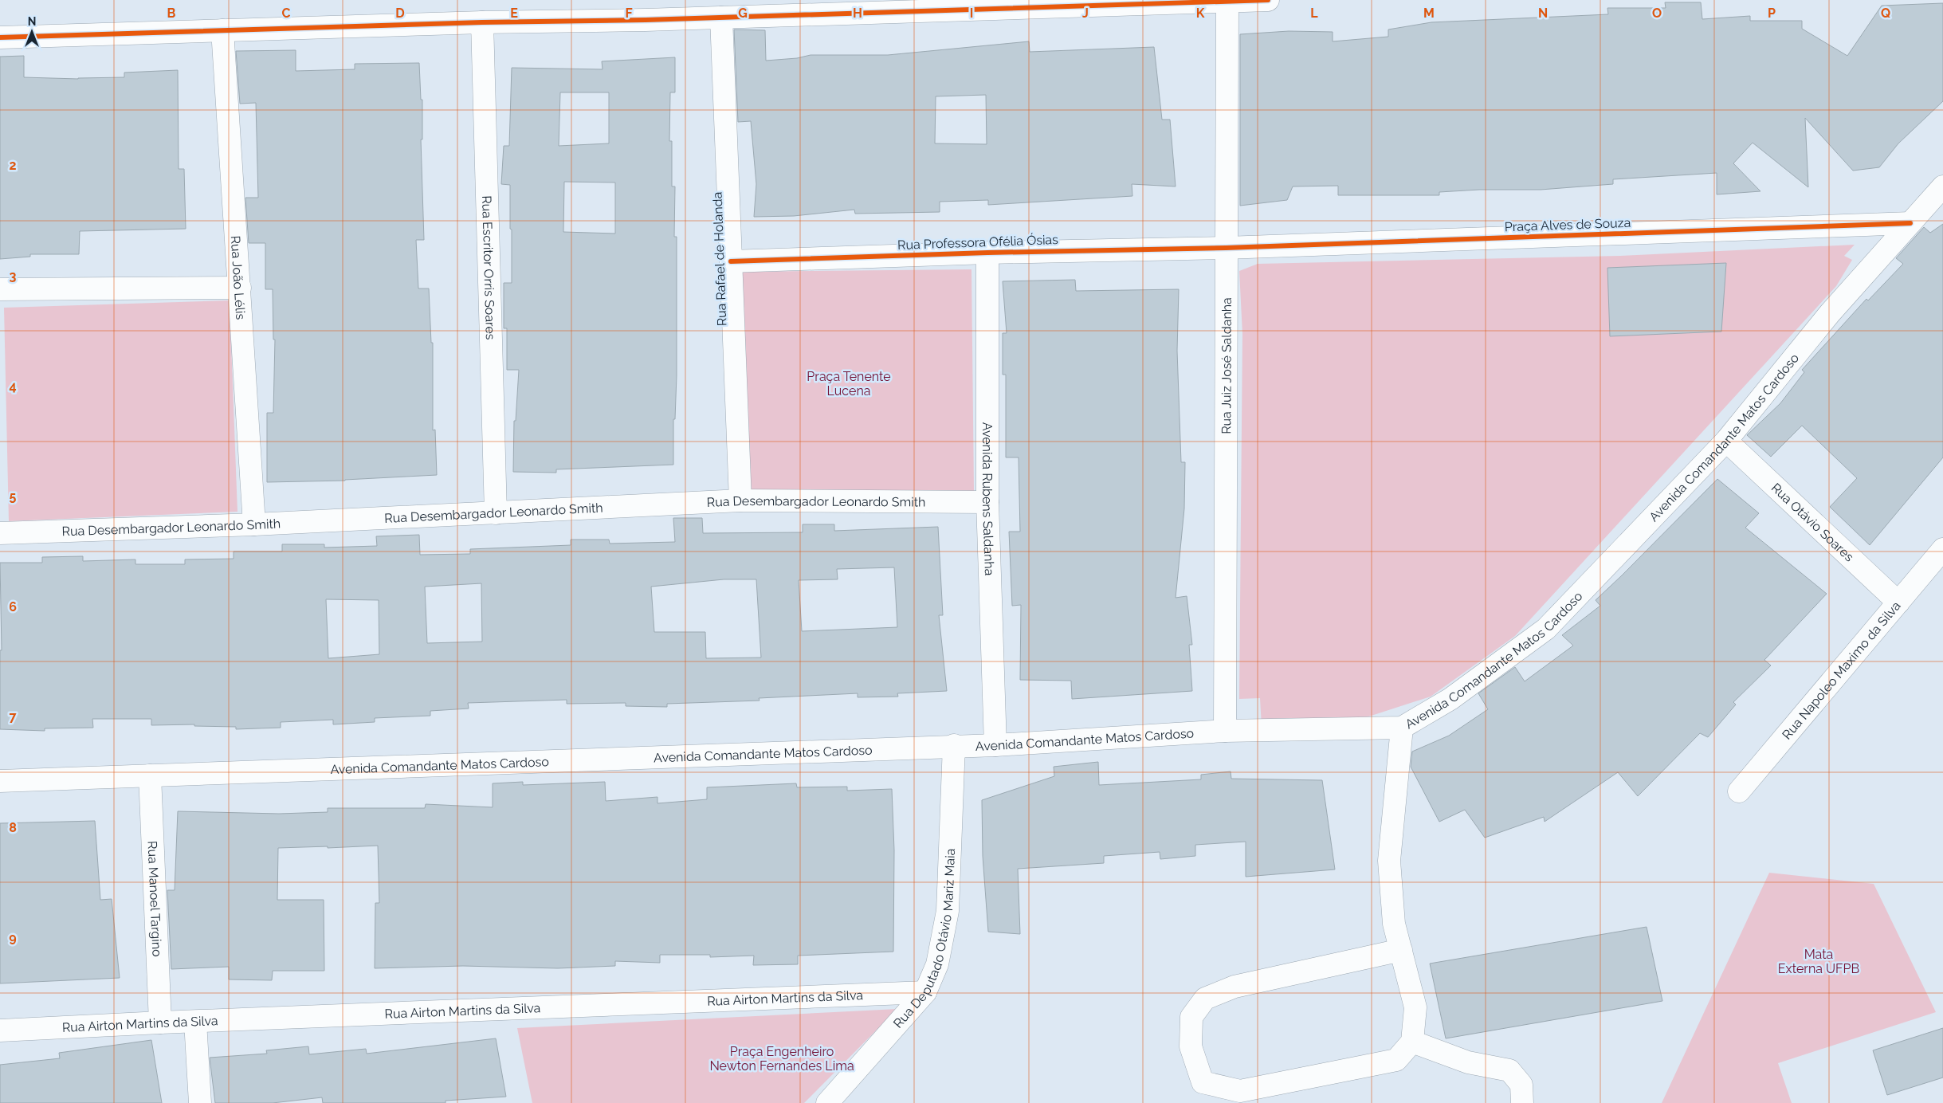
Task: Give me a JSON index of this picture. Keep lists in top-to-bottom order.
{
  "streets": {
    "street": [
      "Praça Alves de Souza",
      "Rua Professora Ofélia Ósias",
      "Rua Rafael de Holanda",
      "Rua Escritor Orris Soares",
      "Rua João Lélis",
      "Rua Juiz José Saldanha",
      "Avenida Comandante Matos Cardoso",
      "Avenida Rubens Saldanha",
      "Rua Desembargador Leonardo Smith",
      "Rua Otávio Soares",
      "Rua Napoleo Maximo da Silva",
      "Rua Manoel Targino",
      "Rua Deputado Otávio Mariz Maia",
      "Rua Airton Martins da Silva"
    ]
  },
  "crossings": [
    ["Praça Alves de Souza", "Rua Professora Ofélia Ósias"],
    ["Praça Alves de Souza", "Rua Juiz José Saldanha"],
    ["Praça Alves de Souza", "Avenida Comandante Matos Cardoso"],
    ["Rua Professora Ofélia Ósias", "Rua Rafael de Holanda"],
    ["Rua Professora Ofélia Ósias", "Rua Juiz José Saldanha"],
    ["Rua Professora Ofélia Ósias", "Avenida Rubens Saldanha"],
    ["Rua Rafael de Holanda", "Rua Desembargador Leonardo Smith"],
    ["Rua Escritor Orris Soares", "Rua Desembargador Leonardo Smith"],
    ["Rua João Lélis", "Rua Desembargador Leonardo Smith"],
    ["Rua Juiz José Saldanha", "Avenida Comandante Matos Cardoso"],
    ["Avenida Comandante Matos Cardoso", "Avenida Rubens Saldanha"],
    ["Avenida Comandante Matos Cardoso", "Rua Otávio Soares"],
    ["Avenida Comandante Matos Cardoso", "Rua Manoel Targino"],
    ["Avenida Comandante Matos Cardoso", "Rua Deputado Otávio Mariz Maia"],
    ["Avenida Rubens Saldanha", "Rua Desembargador Leonardo Smith"],
    ["Rua Otávio Soares", "Rua Napoleo Maximo da Silva"],
    ["Rua Manoel Targino", "Rua Airton Martins da Silva"],
    ["Rua Deputado Otávio Mariz Maia", "Rua Airton Martins da Silva"]
  ],
  "parks": ["Praça Tenente Lucena", "Mata Externa UFPB", "Praça Engenheiro Newton Fernandes Lima"],
  "north": "top",
  "grid": {
    "columns": [
      "B",
      "C",
      "D",
      "E",
      "F",
      "G",
      "H",
      "I",
      "J",
      "K",
      "L",
      "M",
      "N",
      "O",
      "P",
      "Q"
    ],
    "rows": [
      "2",
      "3",
      "4",
      "5",
      "6",
      "7",
      "8",
      "9"
    ]
  }
}
